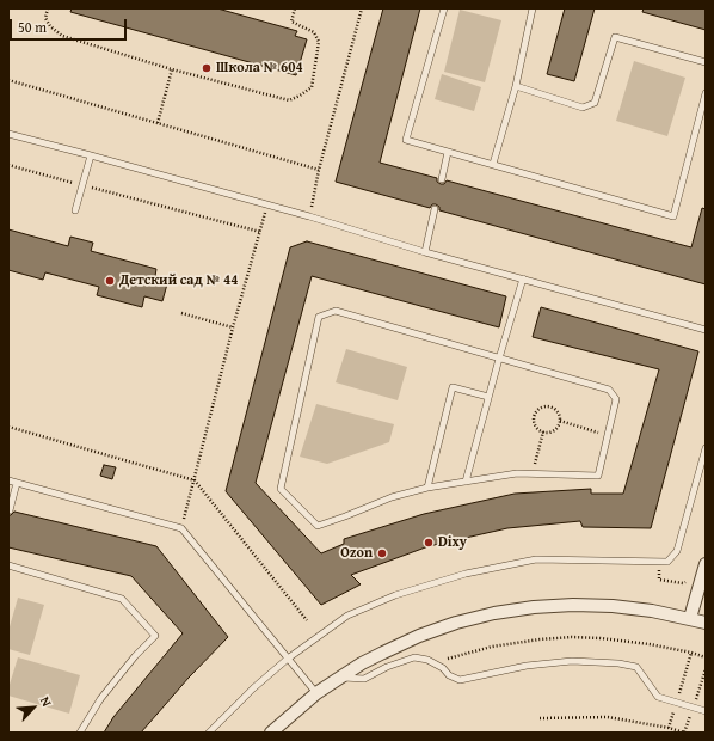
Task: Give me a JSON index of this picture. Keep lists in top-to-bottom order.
{
  "places": [
    "Школа № 604",
    "Детский сад № 44",
    "Dixy",
    "Ozon"
  ],
  "scale_bar": "50 m",
  "north": "top right"
}
